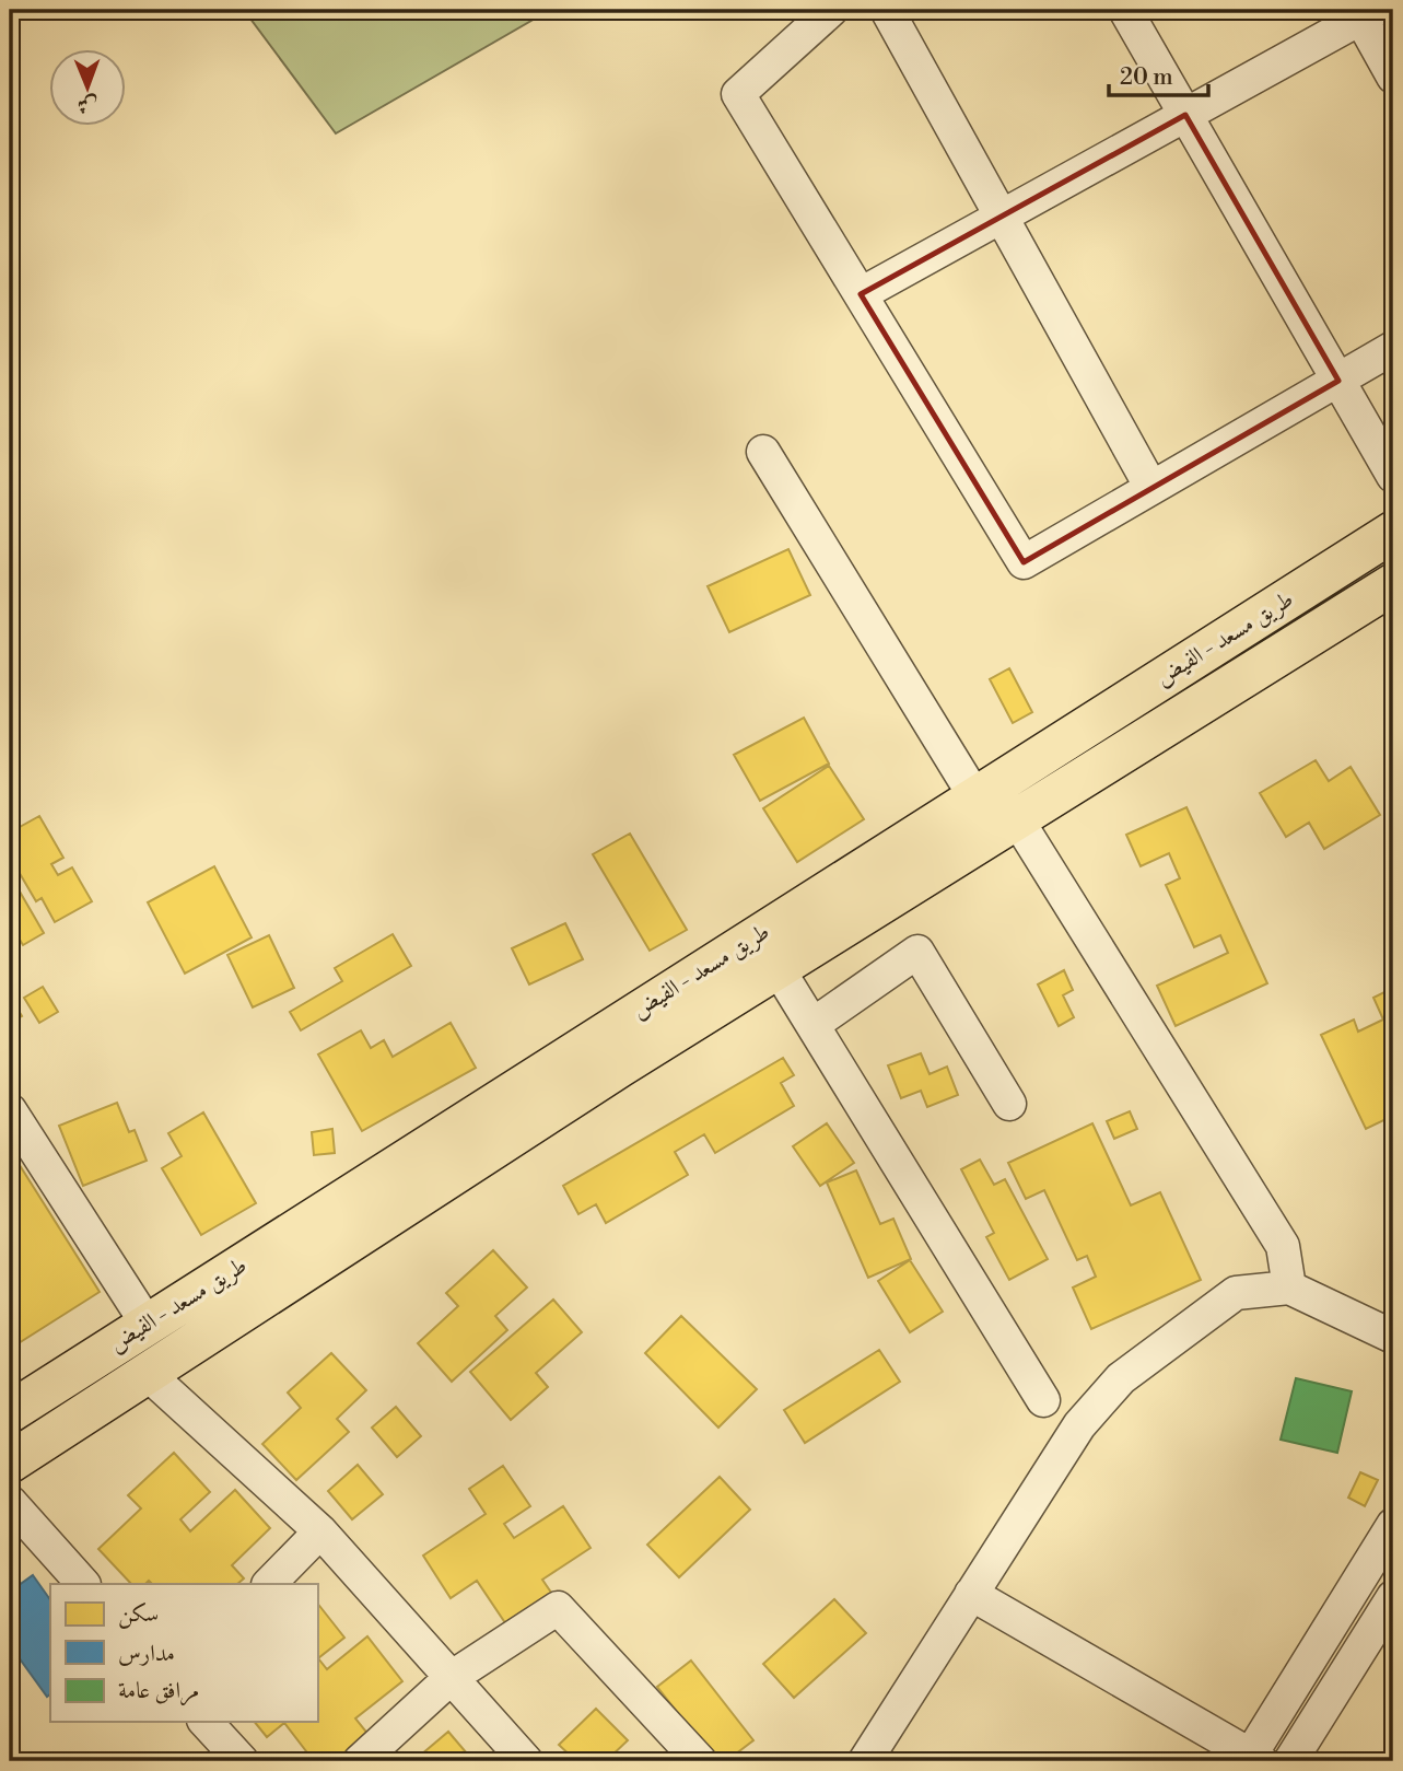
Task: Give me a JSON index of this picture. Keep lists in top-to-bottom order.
{
  "streets": {
    "main road": ["طريق مسعد - الفيض"]
  },
  "legend": ["سكن", "مدارس", "مرافق عامة"],
  "scale_bar": "20 m",
  "north": "bottom"
}
